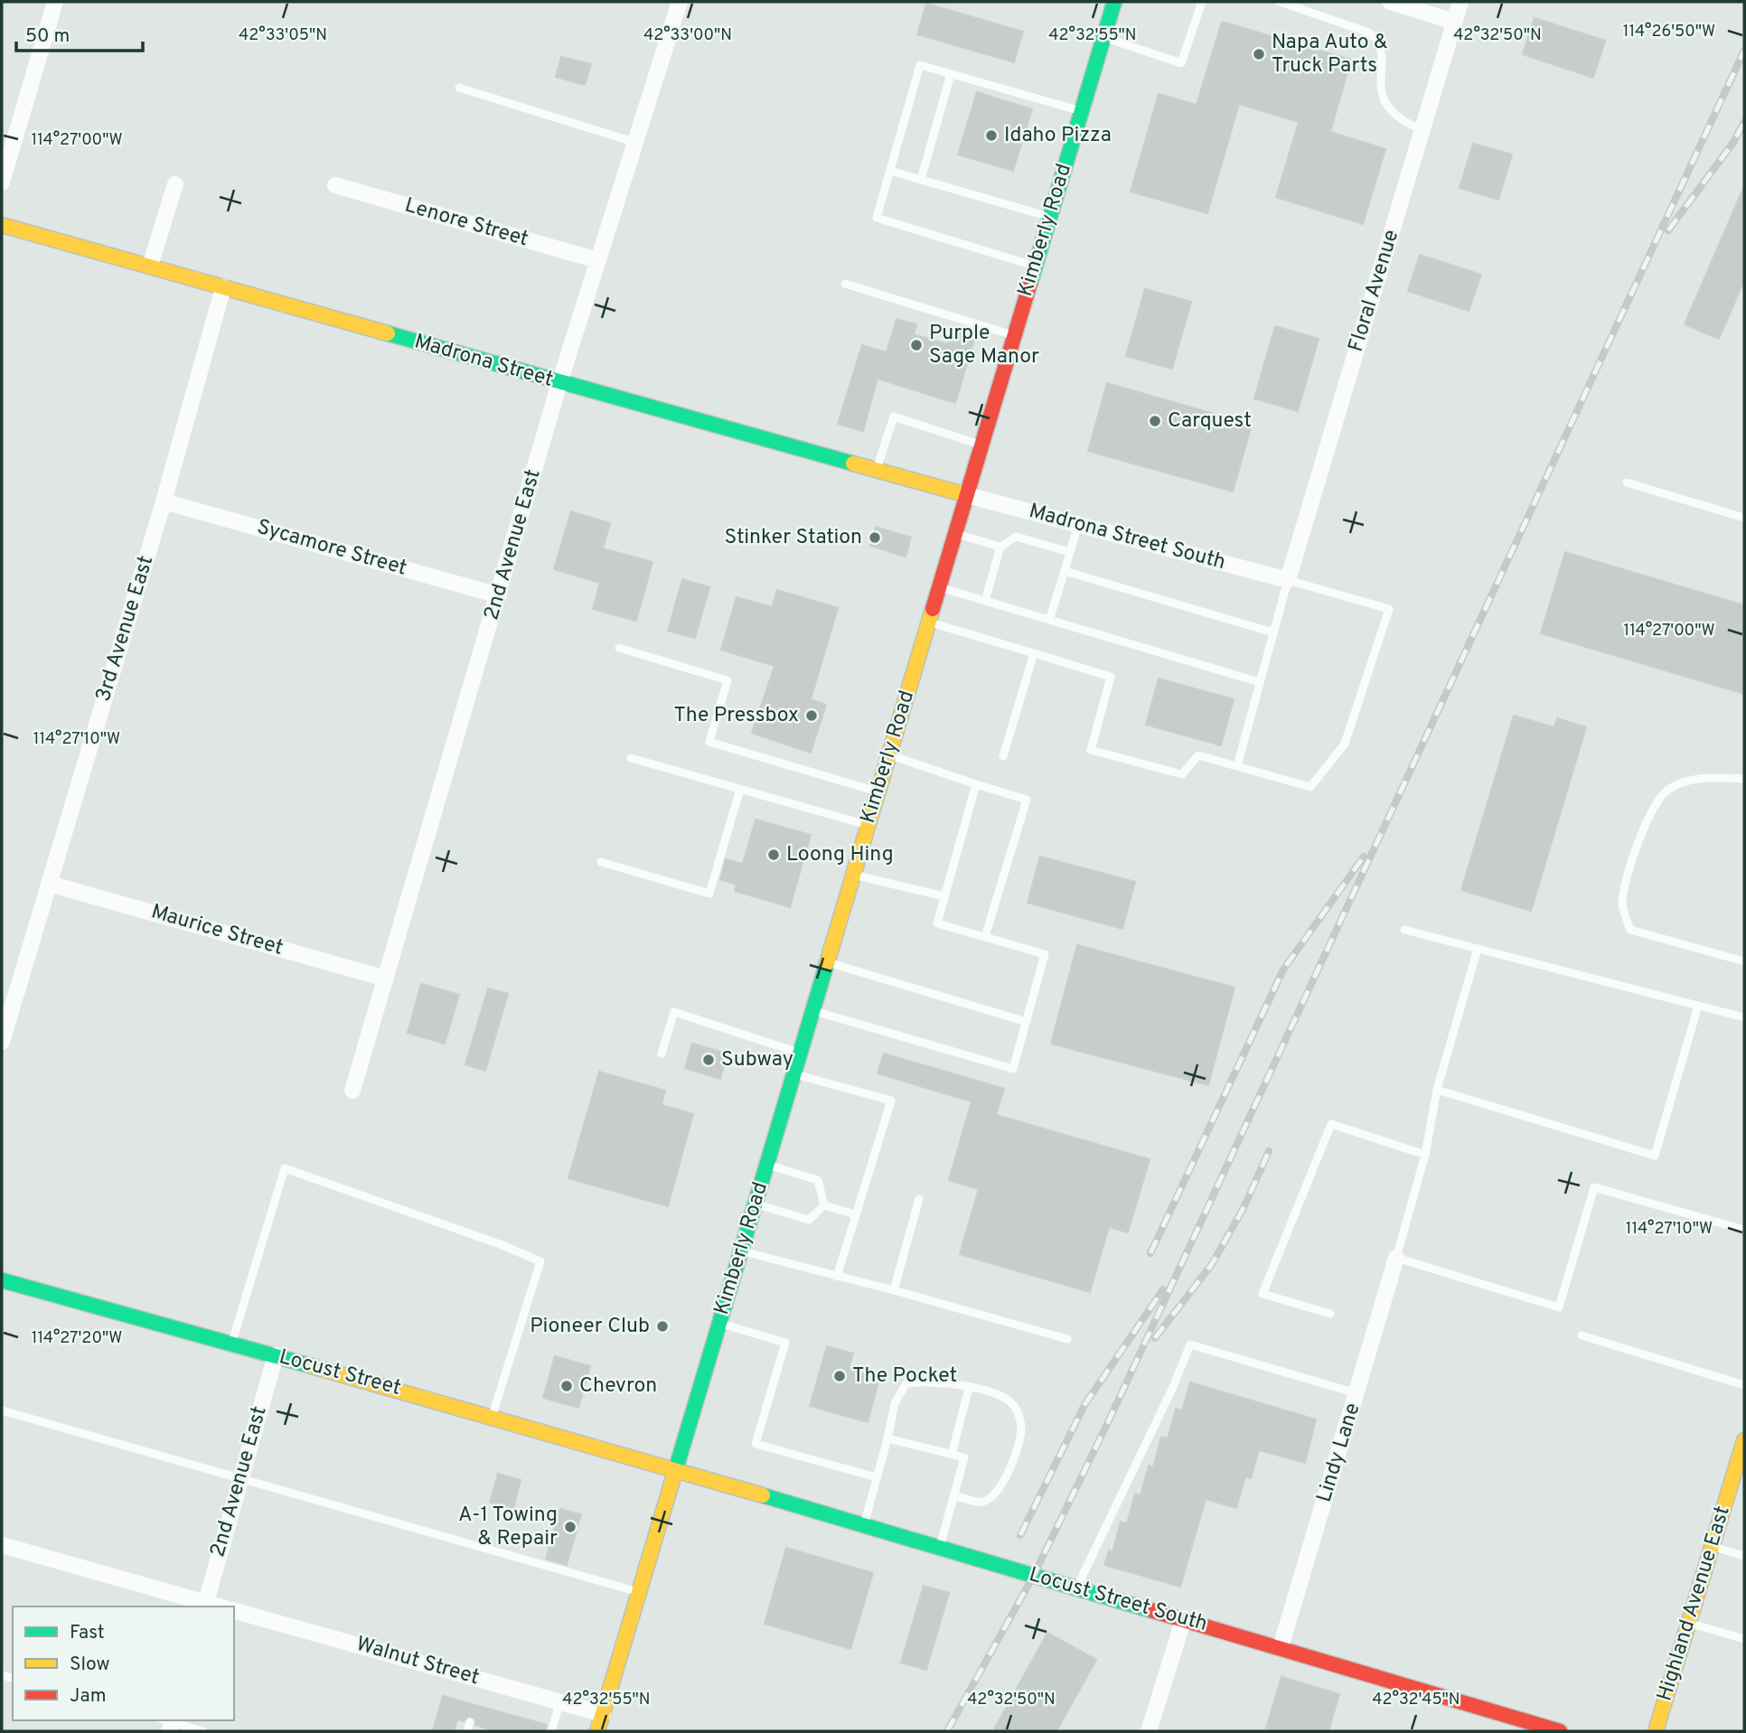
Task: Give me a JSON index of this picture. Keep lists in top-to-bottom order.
{
  "streets": {
    "street": [
      "Lenore Street",
      "Kimberly Road",
      "Floral Avenue",
      "Madrona Street",
      "Madrona Street South",
      "2nd Avenue East",
      "Sycamore Street",
      "3rd Avenue East",
      "Maurice Street",
      "Locust Street",
      "Lindy Lane",
      "Locust Street South",
      "Highland Avenue East",
      "Walnut Street"
    ]
  },
  "crossings": [
    ["Lenore Street", "2nd Avenue East"],
    ["Kimberly Road", "Madrona Street"],
    ["Kimberly Road", "Madrona Street South"],
    ["Kimberly Road", "Locust Street"],
    ["Kimberly Road", "Locust Street South"],
    ["Kimberly Road", "Walnut Street"],
    ["Floral Avenue", "Madrona Street South"],
    ["Madrona Street", "Madrona Street South"],
    ["Madrona Street", "2nd Avenue East"],
    ["Madrona Street", "3rd Avenue East"],
    ["2nd Avenue East", "Sycamore Street"],
    ["2nd Avenue East", "Maurice Street"],
    ["2nd Avenue East", "Locust Street"],
    ["Sycamore Street", "3rd Avenue East"],
    ["3rd Avenue East", "Maurice Street"],
    ["Locust Street", "Locust Street South"],
    ["Lindy Lane", "Locust Street South"]
  ],
  "places": [
    "Napa Auto & Truck Parts",
    "Idaho Pizza",
    "Purple Sage Manor",
    "Carquest",
    "Stinker Station",
    "The Pressbox",
    "Loong Hing",
    "Subway",
    "Pioneer Club",
    "The Pocket",
    "Chevron",
    "A-1 Towing & Repair"
  ],
  "legend": ["Fast", "Slow", "Jam"],
  "scale_bar": "50 m",
  "coordinates": [
    "114°26'50\"W",
    "42°33'05\"N",
    "42°33'00\"N",
    "42°32'55\"N",
    "42°32'50\"N",
    "114°27'00\"W",
    "114°27'10\"W",
    "114°27'20\"W",
    "42°32'45\"N"
  ]
}
